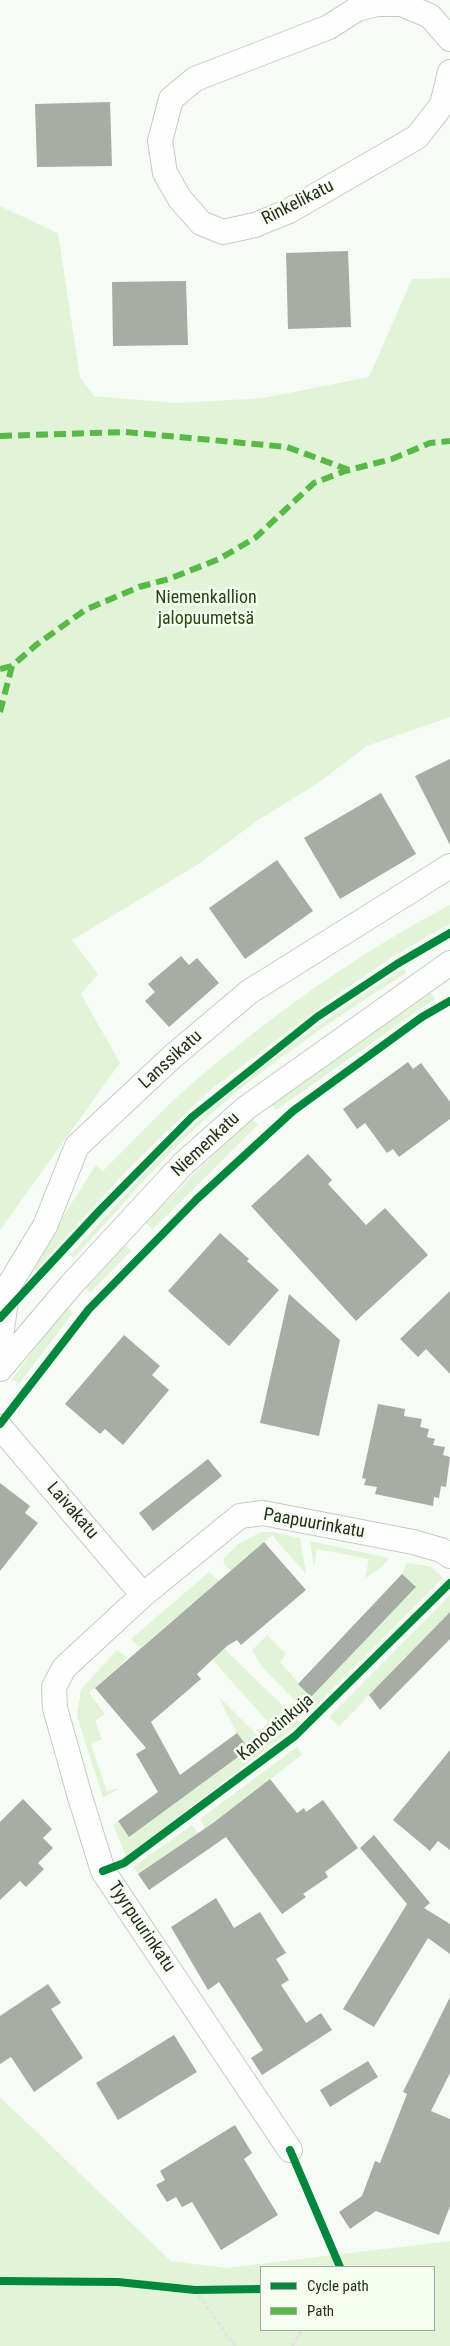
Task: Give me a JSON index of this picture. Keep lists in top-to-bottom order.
{
  "streets": {
    "street": [
      "Rinkelikatu",
      "Lanssikatu",
      "Niemenkatu",
      "Laivakatu",
      "Paapuurinkatu",
      "Tyyrpuurinkatu"
    ],
    "cycle path": ["Kanootinkuja"]
  },
  "crossings": [
    ["Laivakatu", "Paapuurinkatu"],
    ["Laivakatu", "Tyyrpuurinkatu"],
    ["Paapuurinkatu", "Tyyrpuurinkatu"]
  ],
  "parks": ["Niemenkallion jalopuumetsä"],
  "legend": ["Cycle path", "Path"]
}
